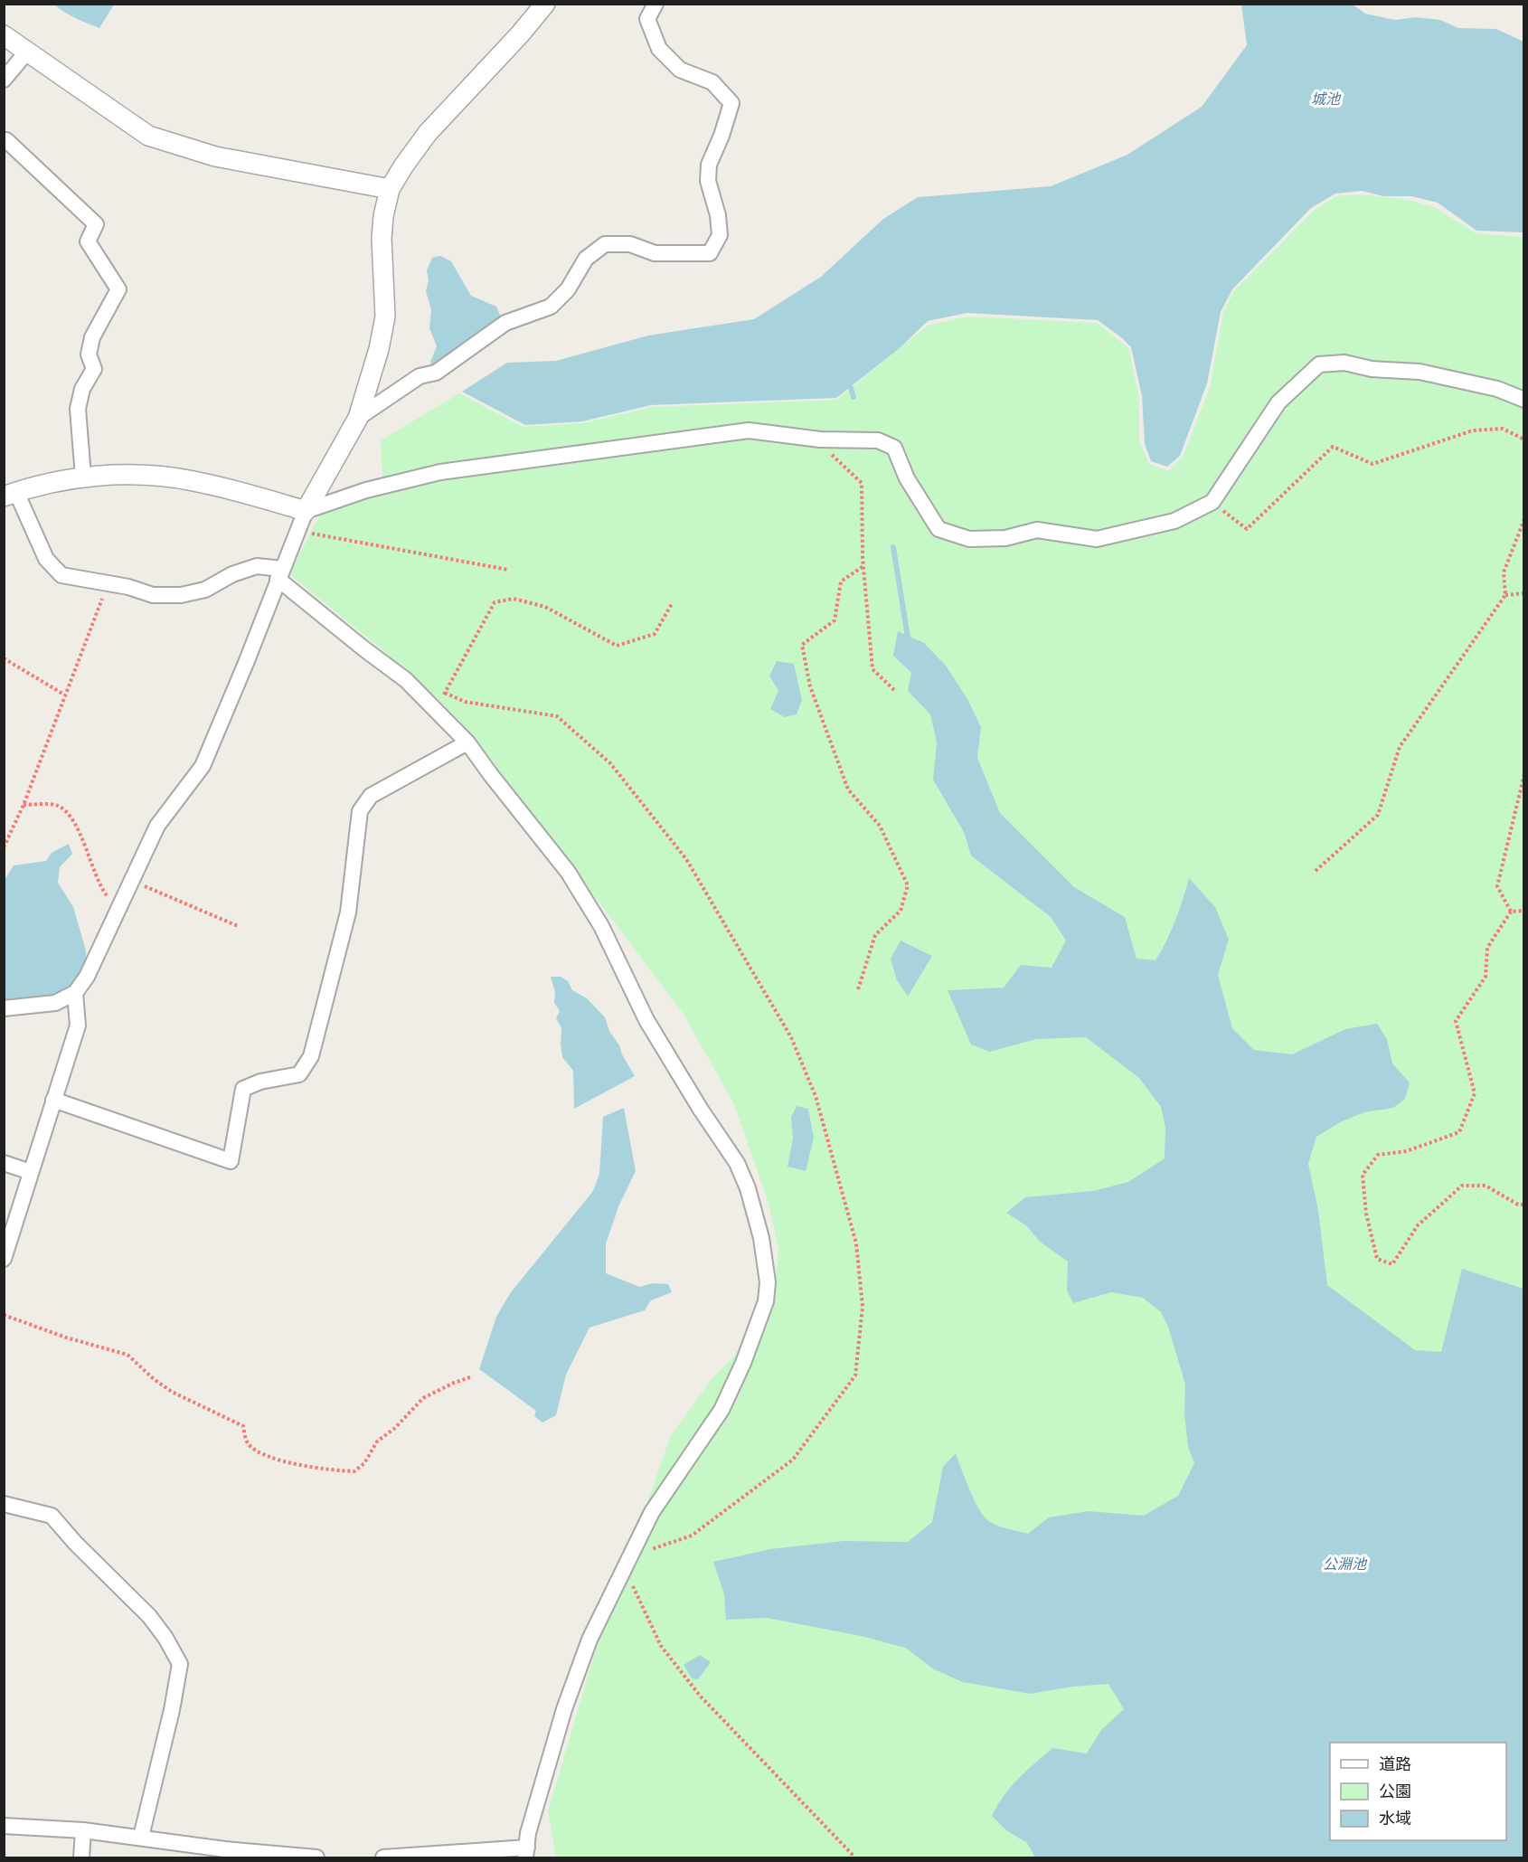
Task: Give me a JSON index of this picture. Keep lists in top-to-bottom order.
{
  "water": ["城池", "公淵池"],
  "legend": ["道路", "公園", "水域"]
}
